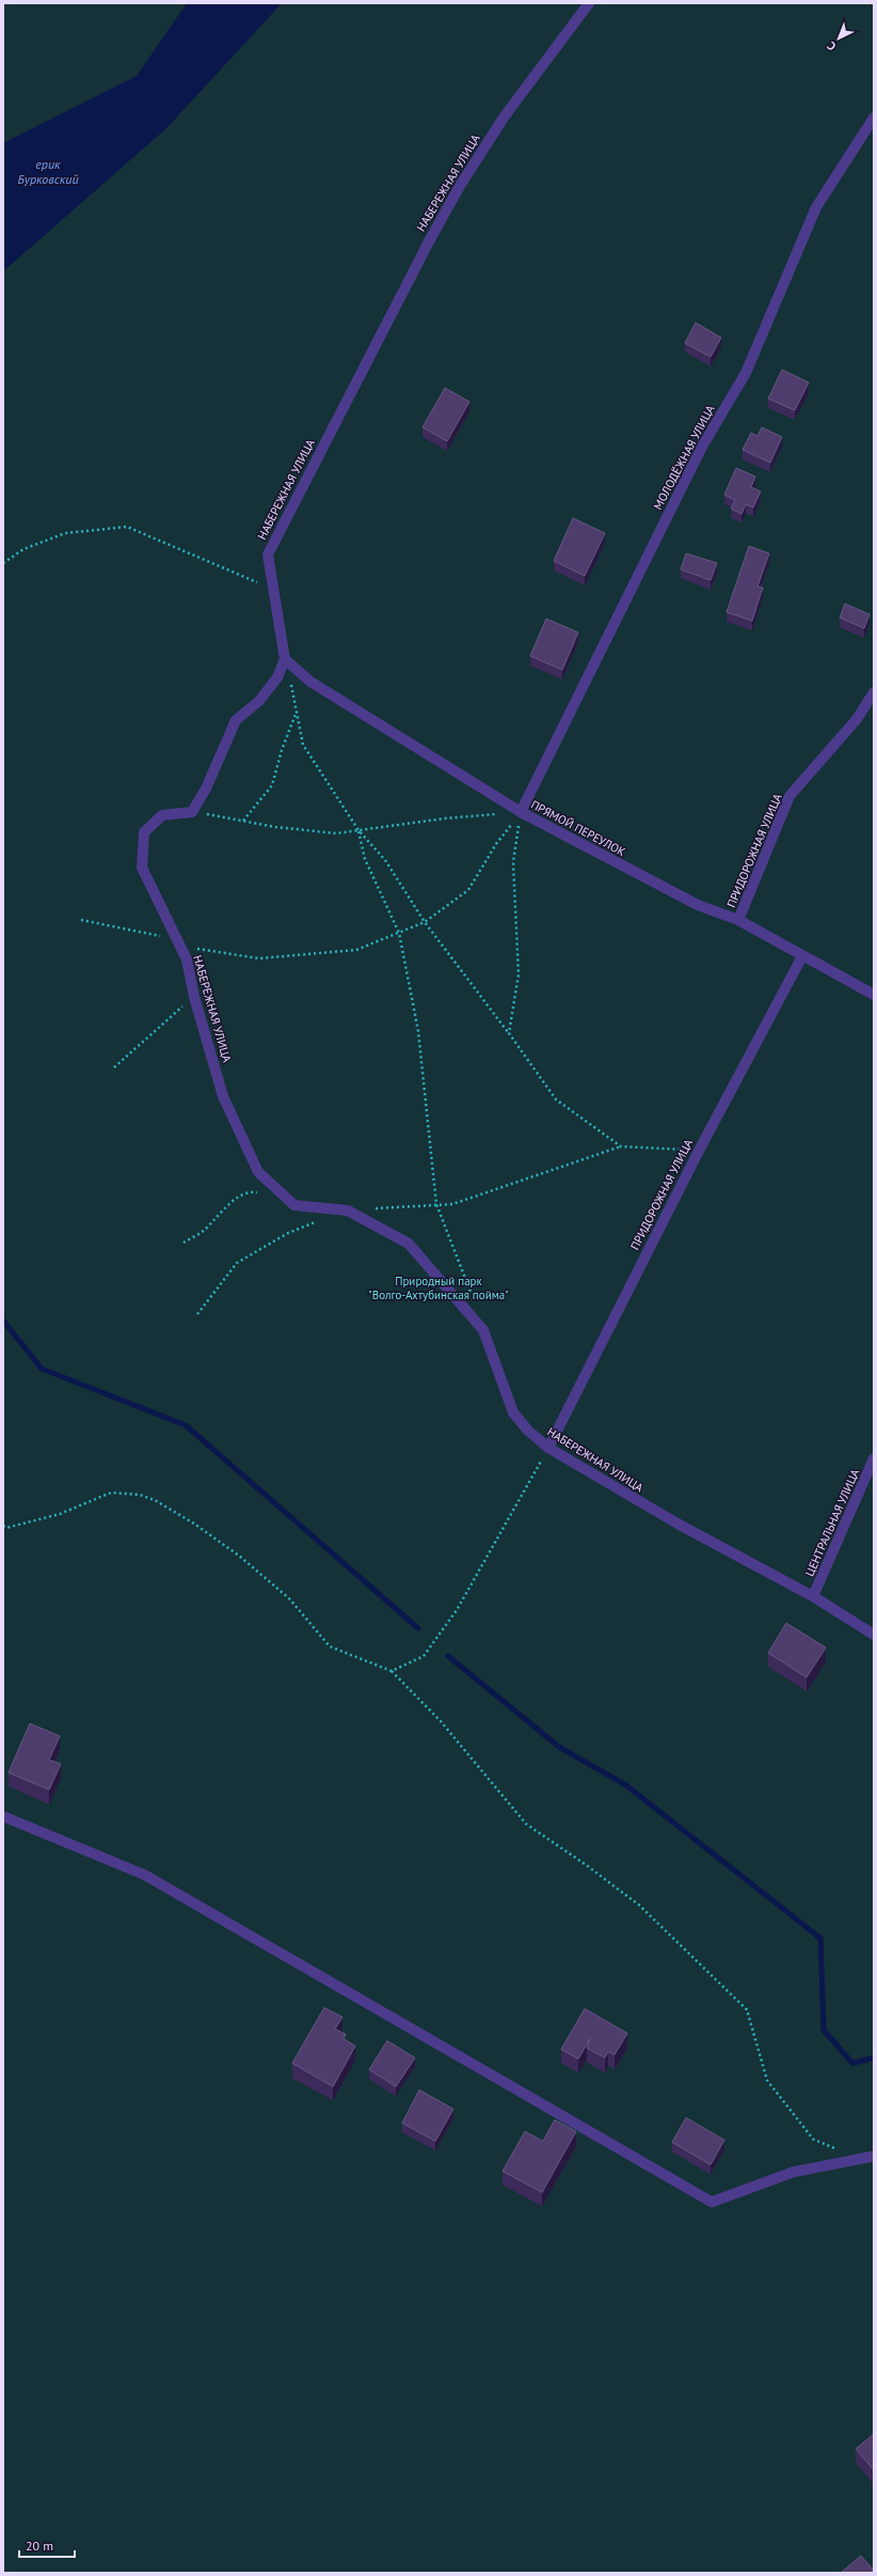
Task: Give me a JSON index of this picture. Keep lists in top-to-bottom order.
{
  "streets": {
    "street": [
      "НАБЕРЕЖНАЯ УЛИЦА",
      "МОЛОДЁЖНАЯ УЛИЦА",
      "ПРЯМОЙ ПЕРЕУЛОК",
      "ПРИДОРОЖНАЯ УЛИЦА",
      "ЦЕНТРАЛЬНАЯ УЛИЦА"
    ]
  },
  "crossings": [
    ["НАБЕРЕЖНАЯ УЛИЦА", "ПРЯМОЙ ПЕРЕУЛОК"],
    ["НАБЕРЕЖНАЯ УЛИЦА", "ПРИДОРОЖНАЯ УЛИЦА"],
    ["НАБЕРЕЖНАЯ УЛИЦА", "ЦЕНТРАЛЬНАЯ УЛИЦА"],
    ["МОЛОДЁЖНАЯ УЛИЦА", "ПРЯМОЙ ПЕРЕУЛОК"],
    ["ПРЯМОЙ ПЕРЕУЛОК", "ПРИДОРОЖНАЯ УЛИЦА"]
  ],
  "water": ["ерик Бурковский"],
  "parks": ["Природный парк \"Волго-Ахтубинская пойма\""],
  "scale_bar": "20 m",
  "north": "bottom left"
}
